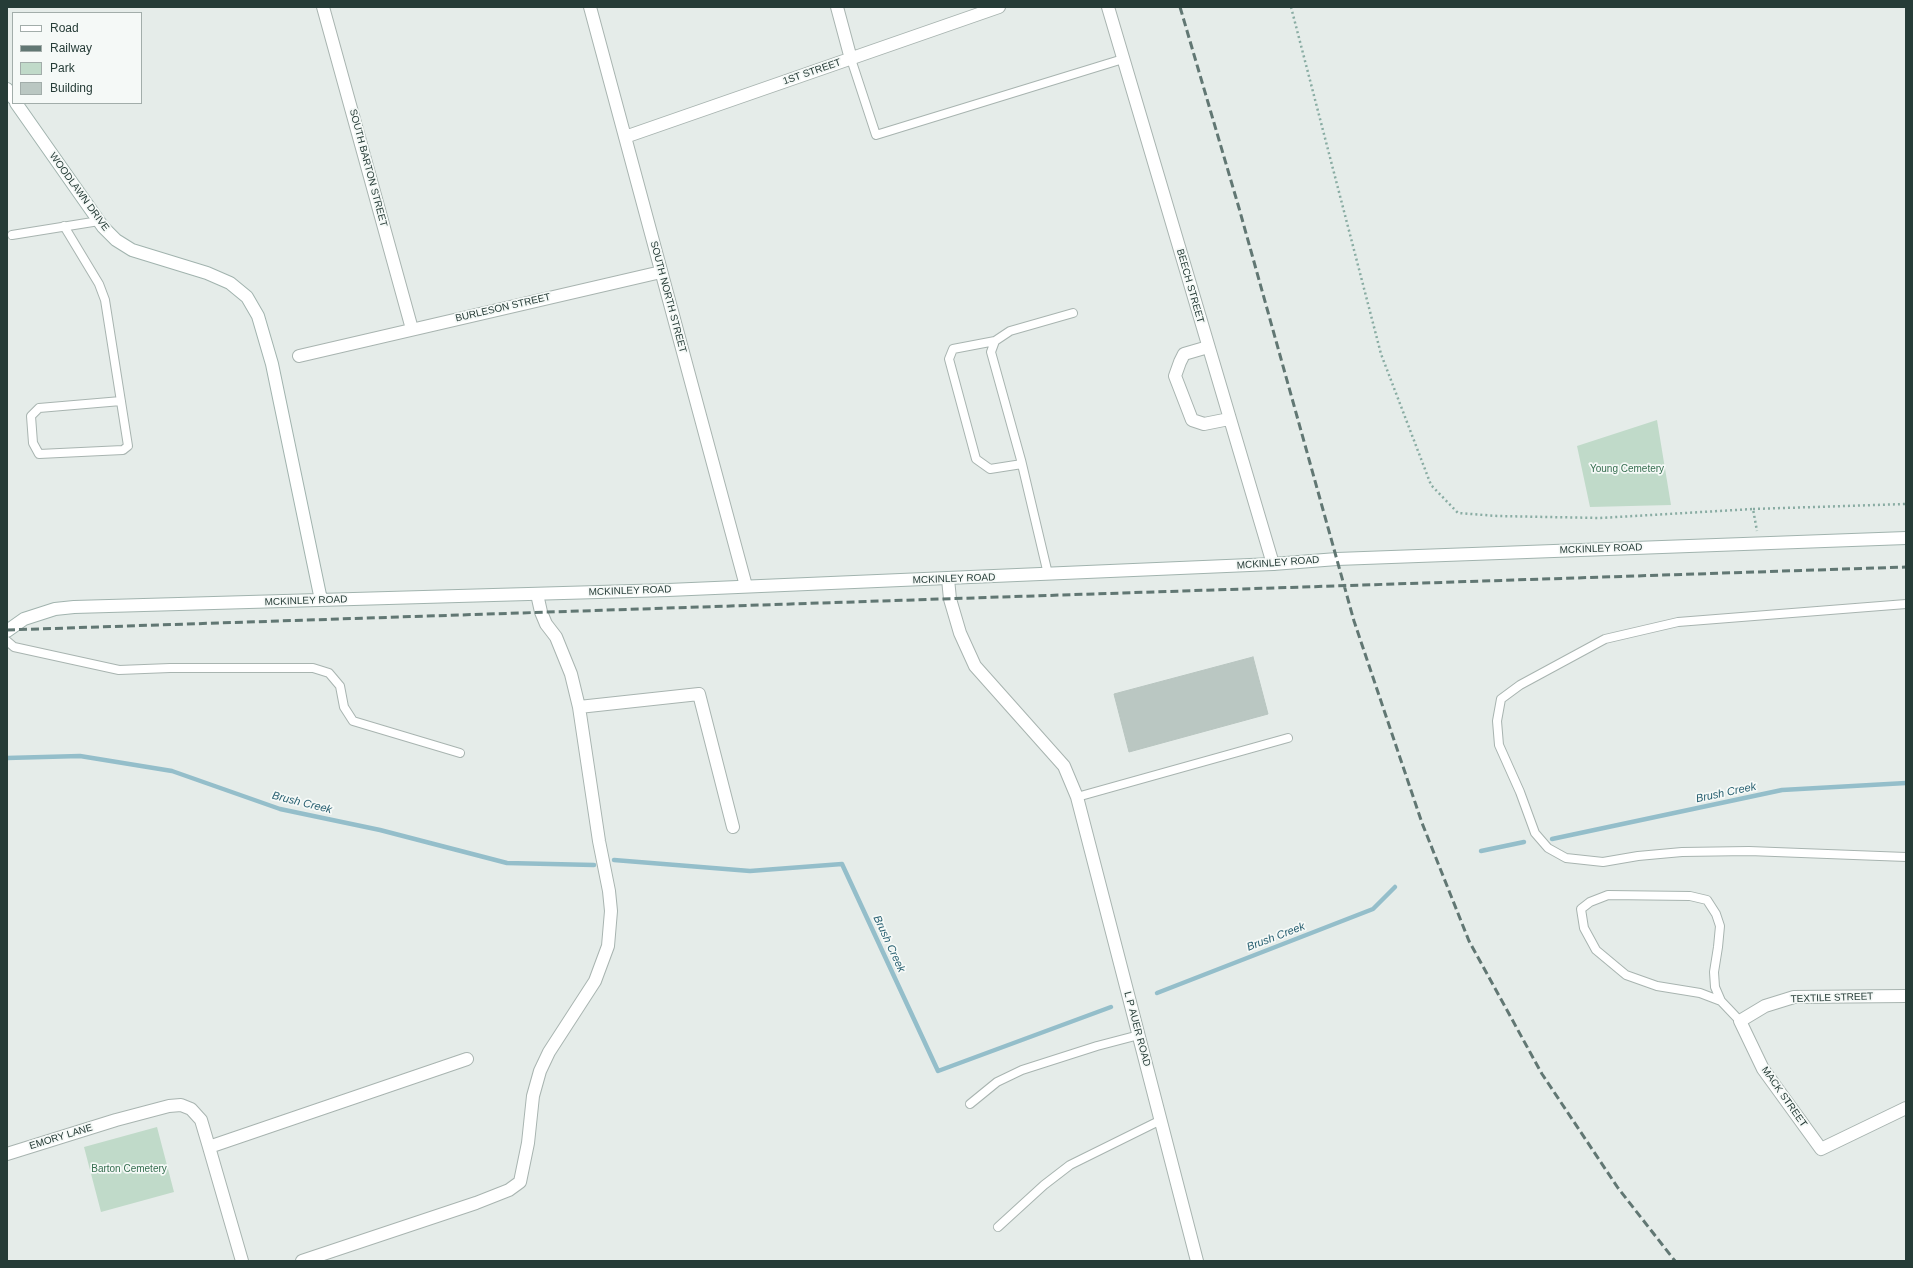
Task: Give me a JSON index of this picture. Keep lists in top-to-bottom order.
{
  "streets": {
    "street": [
      "1ST STREET",
      "SOUTH BARTON STREET",
      "WOODLAWN DRIVE",
      "BEECH STREET",
      "SOUTH NORTH STREET",
      "BURLESON STREET",
      "MCKINLEY ROAD",
      "TEXTILE STREET",
      "L P AUER ROAD",
      "MACK STREET",
      "EMORY LANE"
    ]
  },
  "crossings": [
    ["1ST STREET", "SOUTH NORTH STREET"],
    ["SOUTH BARTON STREET", "BURLESON STREET"],
    ["WOODLAWN DRIVE", "MCKINLEY ROAD"],
    ["BEECH STREET", "MCKINLEY ROAD"],
    ["SOUTH NORTH STREET", "BURLESON STREET"],
    ["SOUTH NORTH STREET", "MCKINLEY ROAD"],
    ["MCKINLEY ROAD", "L P AUER ROAD"],
    ["TEXTILE STREET", "MACK STREET"]
  ],
  "water": ["Brush Creek"],
  "parks": ["Young Cemetery", "Barton Cemetery"],
  "legend": [
    "Road",
    "Railway",
    "Park",
    "Building"
  ]
}
